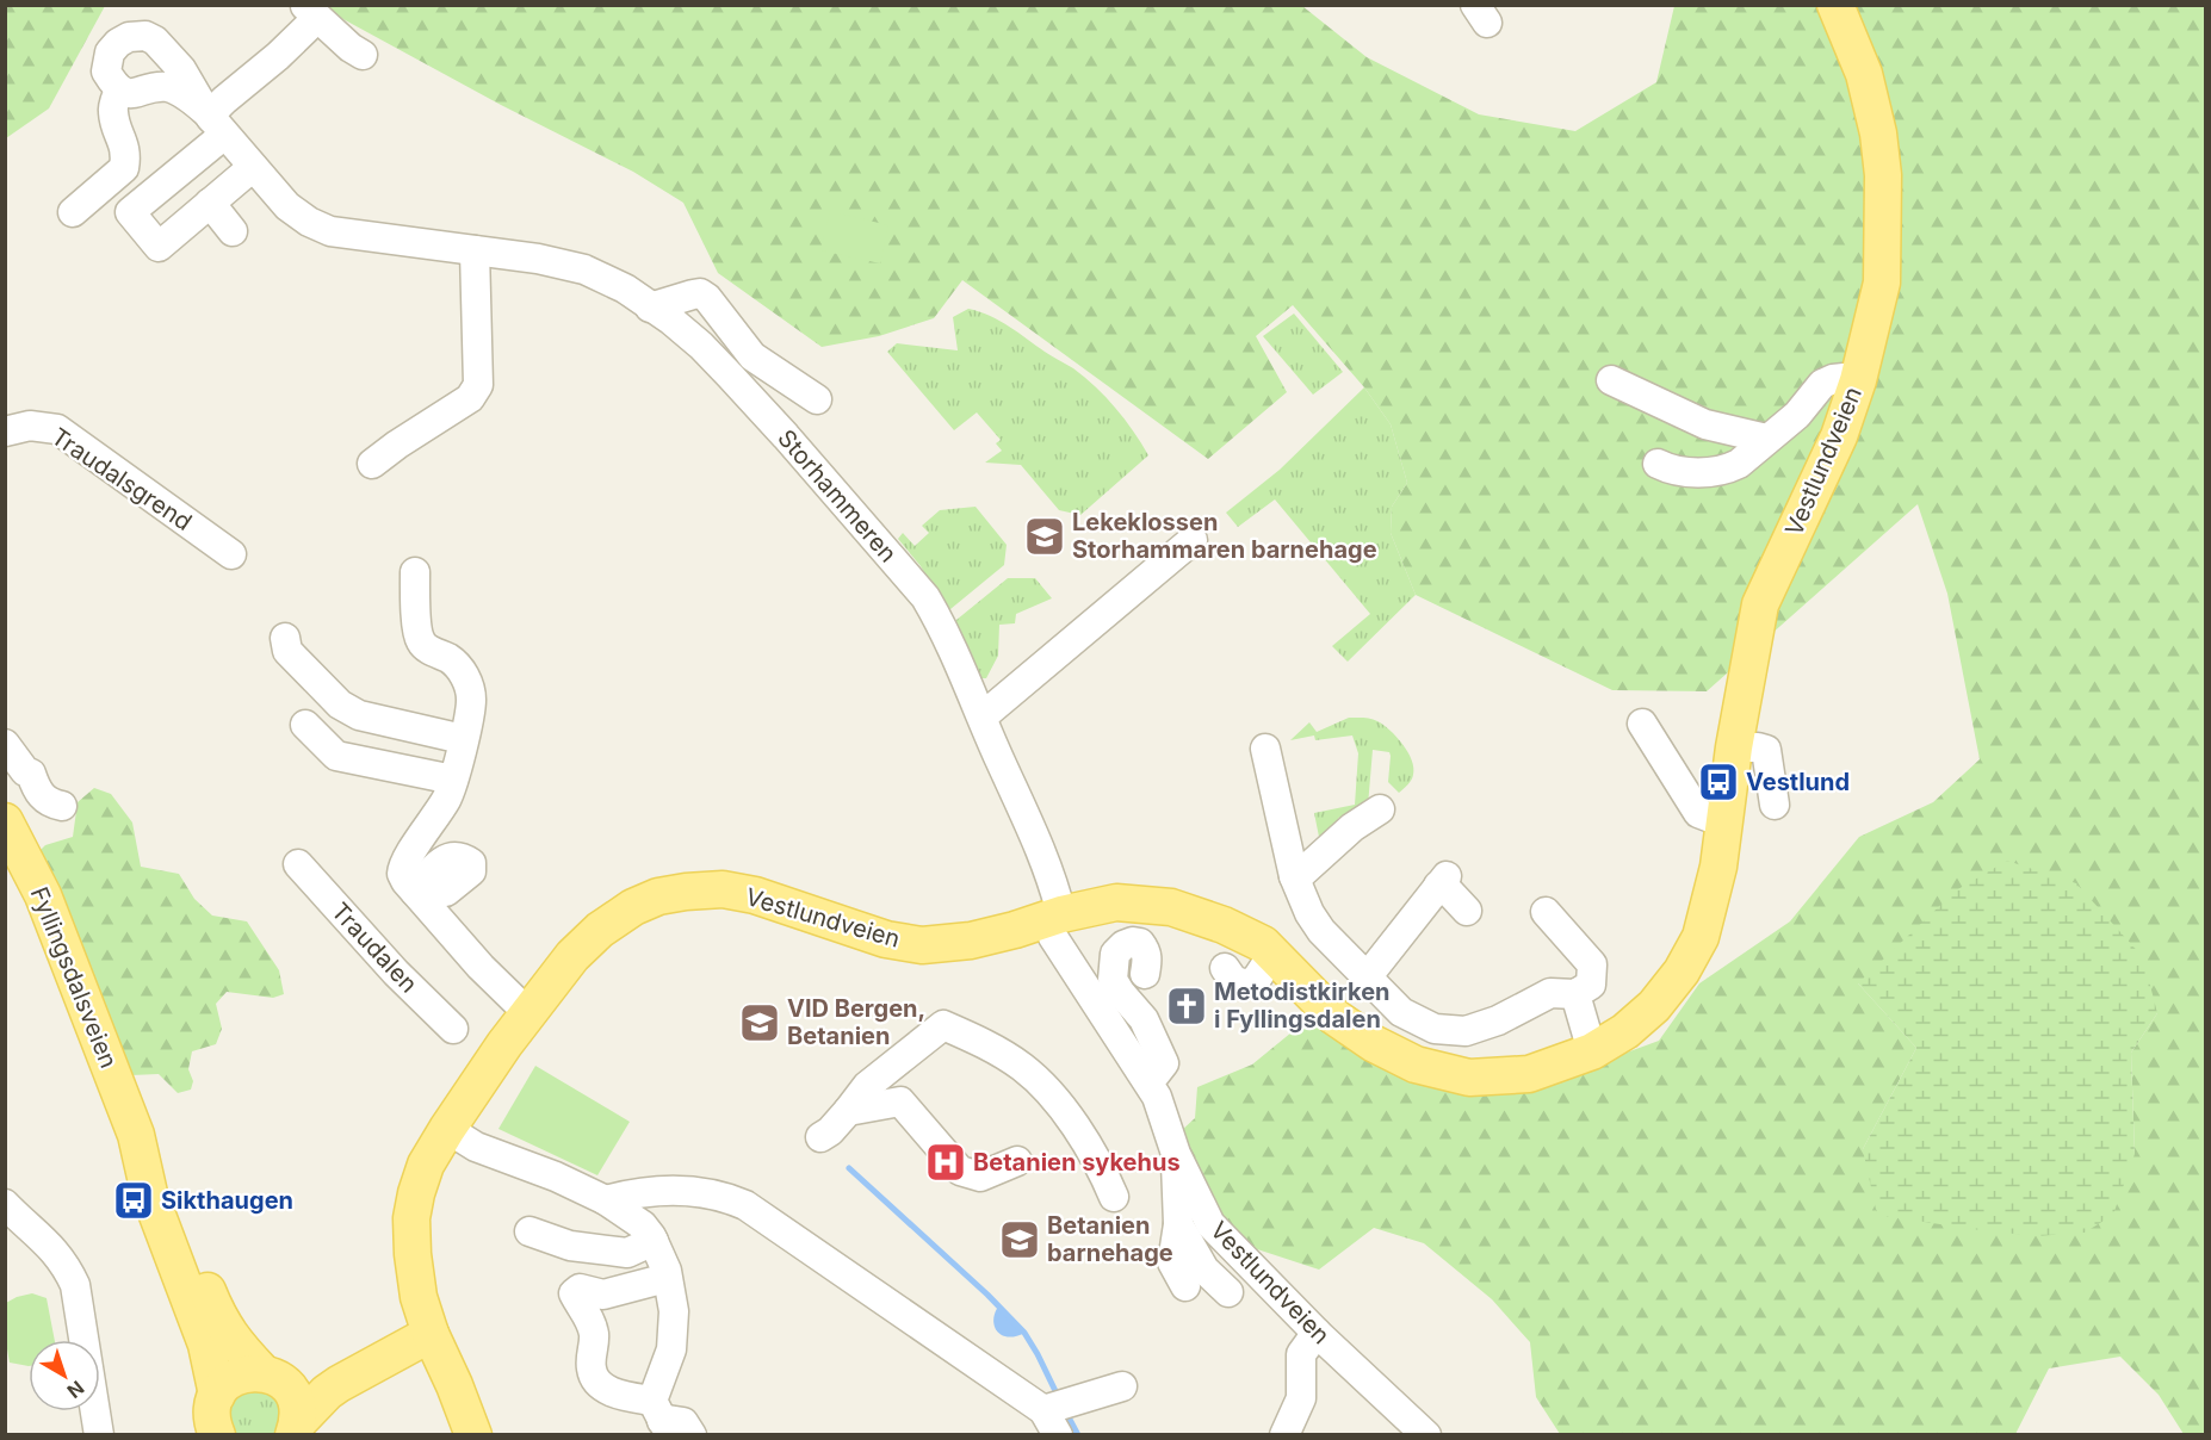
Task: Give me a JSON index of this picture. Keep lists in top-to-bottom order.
{
  "streets": {
    "main road": ["Vestlundveien", "Fyllingsdalsveien"],
    "street": ["Traudalsgrend", "Storhammeren", "Traudalen"]
  },
  "crossings": [
    ["Vestlundveien", "Storhammeren"]
  ],
  "places": {
    "school or university": ["Lekeklossen Storhammaren barnehage", "VID Bergen, Betanien", "Betanien barnehage"],
    "bus stop": ["Vestlund", "Sikthaugen"],
    "church": ["Metodistkirken i Fyllingsdalen"],
    "hospital": ["Betanien sykehus"]
  },
  "north": "bottom right"
}
